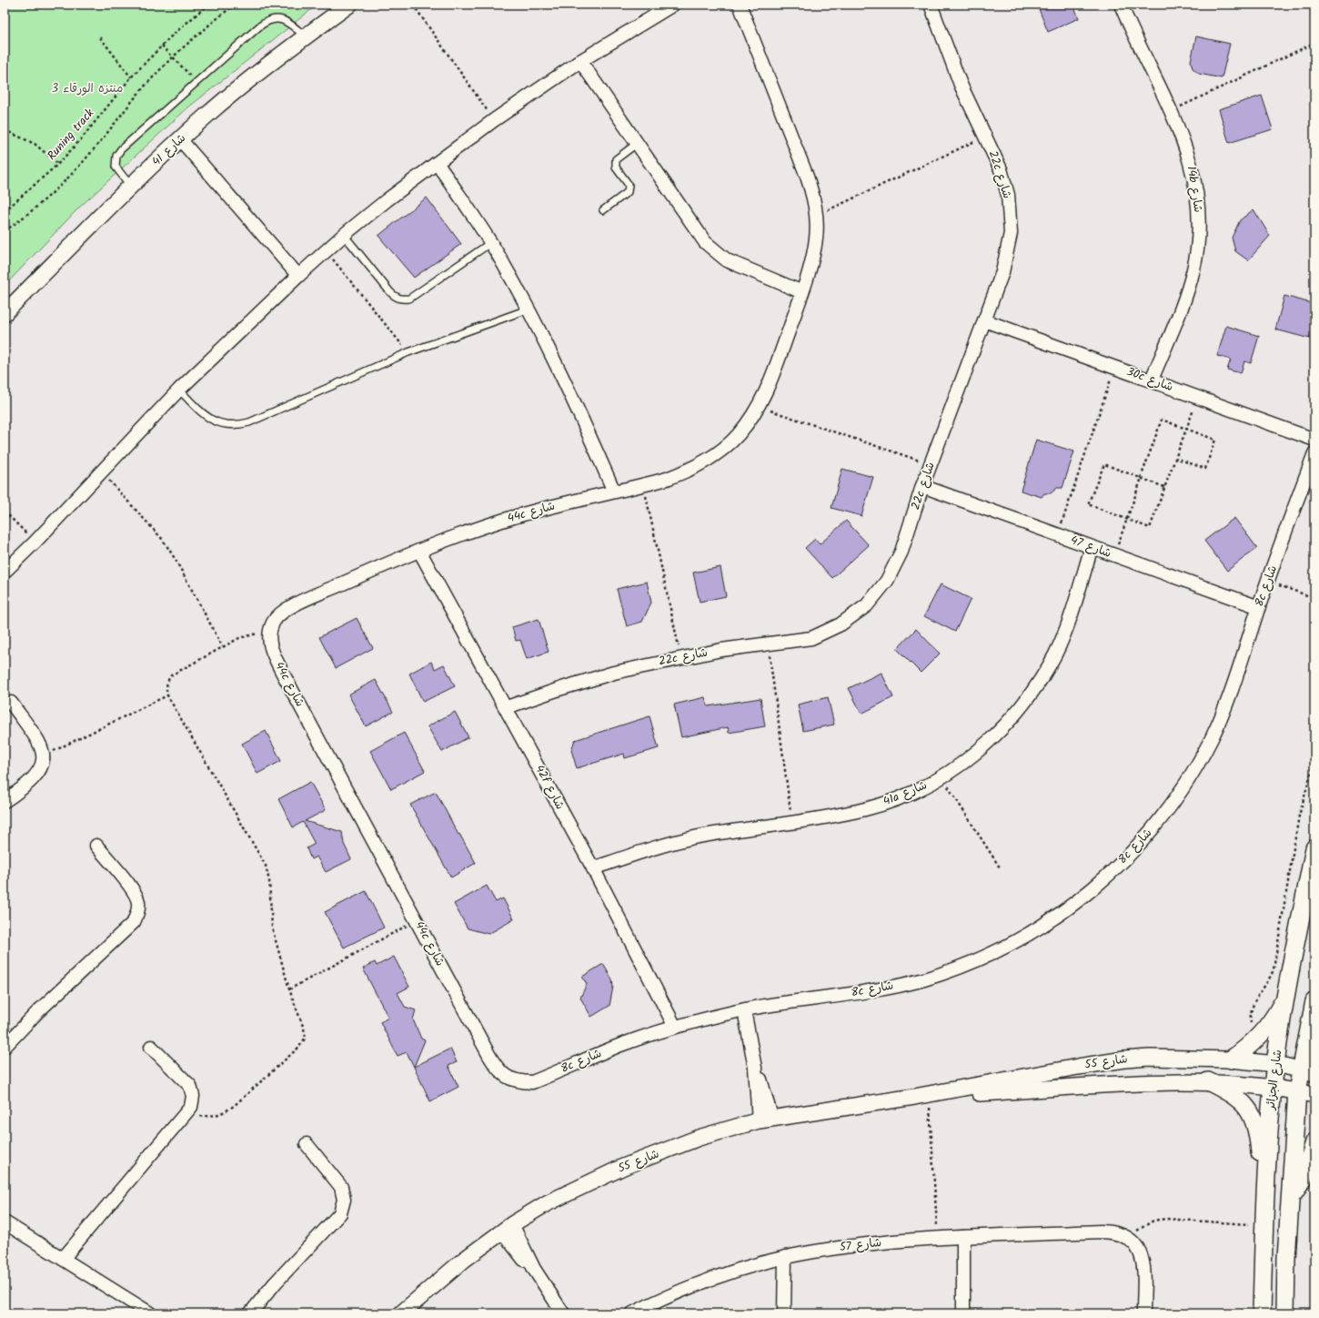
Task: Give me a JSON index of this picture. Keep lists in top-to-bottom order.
{
  "streets": {
    "main road": ["شارع الجزائر"],
    "street": [
      "شارع 41",
      "22c شارع",
      "14b شارع",
      "30c شارع",
      "44c شارع",
      "شارع 47",
      "8c شارع",
      "42f شارع",
      "41a شارع",
      "شارع 55",
      "شارع 57"
    ],
    "path": ["Runing track"]
  },
  "crossings": [
    ["22c شارع", "30c شارع"],
    ["22c شارع", "شارع 47"],
    ["22c شارع", "42f شارع"],
    ["14b شارع", "30c شارع"],
    ["44c شارع", "8c شارع"],
    ["44c شارع", "42f شارع"],
    ["شارع 47", "8c شارع"],
    ["شارع 47", "41a شارع"],
    ["8c شارع", "42f شارع"],
    ["42f شارع", "41a شارع"],
    ["شارع 55", "شارع الجزائر"]
  ],
  "parks": ["منتزه الورقاء 3"]
}
